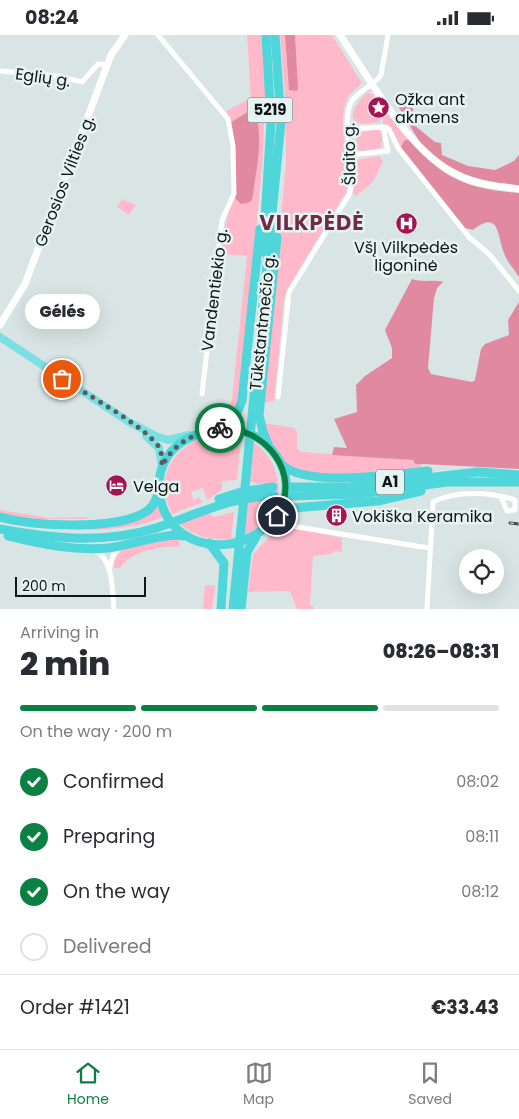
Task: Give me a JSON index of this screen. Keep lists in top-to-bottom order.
{
  "streets": {
    "highway": ["5219", "Tūkstantmečio g.", "A1"],
    "main road": ["Gerosios Vilties g."],
    "street": ["Eglių g.", "Šlaito g.", "Vandentiekio g."]
  },
  "crossings": [
    ["Eglių g.", "Gerosios Vilties g."]
  ],
  "districts": ["VILKPĖDĖ"],
  "places": {
    "place": ["Ožka ant akmens"],
    "hospital": ["VšĮ Vilkpėdės ligoninė"],
    "other": ["Gélés"],
    "hotel": ["Velga"],
    "building": ["Vokiška Keramika"]
  },
  "scale_bar": "200 m",
  "page": {
    "status": "08:24",
    "bubble": "Gélés",
    "scale": "200 m",
    "heading": ["2 min", "Arriving in", "08:26–08:31"],
    "panel": ["Order #1421", "€33.43"],
    "bar": "On the way · 200 m",
    "list": [
      ["Confirmed", "08:02"],
      ["Preparing", "08:11"],
      ["On the way", "08:12"],
      "Delivered"
    ],
    "tabs": ["Home", "Map", "Saved"]
  }
}
